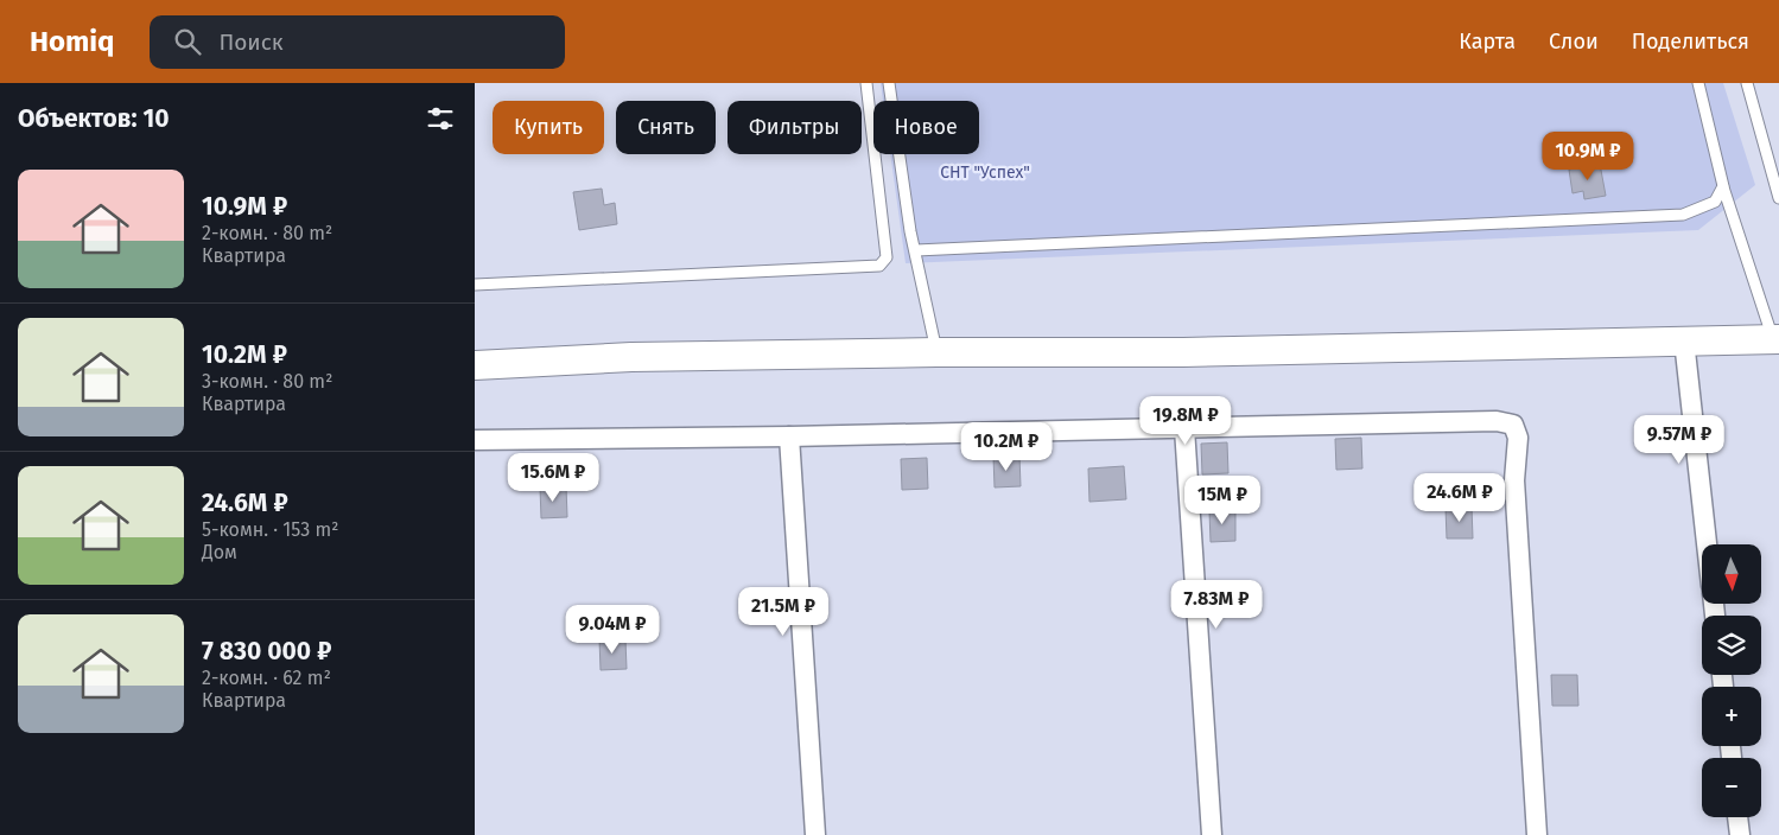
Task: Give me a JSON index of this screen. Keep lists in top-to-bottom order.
{
  "parks": ["СНТ \"Успех\""],
  "north": "bottom",
  "page": {
    "header": "Homiq",
    "search": "Поиск",
    "nav": ["Карта", "Слои", "Поделиться"],
    "heading": "Объектов: 10",
    "chip": [
      "Купить",
      "Снять",
      "Фильтры",
      "Новое"
    ],
    "price": [
      "10.9M ₽",
      "19.8M ₽",
      "9.57M ₽",
      "10.2M ₽",
      "15.6M ₽",
      "24.6M ₽",
      "15M ₽",
      "7.83M ₽",
      "21.5M ₽",
      "9.04M ₽"
    ],
    "list": [
      {
        "name": "10.9M ₽",
        "note": "2-комн. · 80 m² · Квартира"
      },
      {
        "name": "10.2M ₽",
        "note": "3-комн. · 80 m² · Квартира"
      },
      {
        "name": "24.6M ₽",
        "note": "5-комн. · 153 m² · Дом"
      },
      {
        "name": "7 830 000 ₽",
        "note": "2-комн. · 62 m² · Квартира"
      }
    ],
    "map_buttons": ["+", "−"]
  }
}
